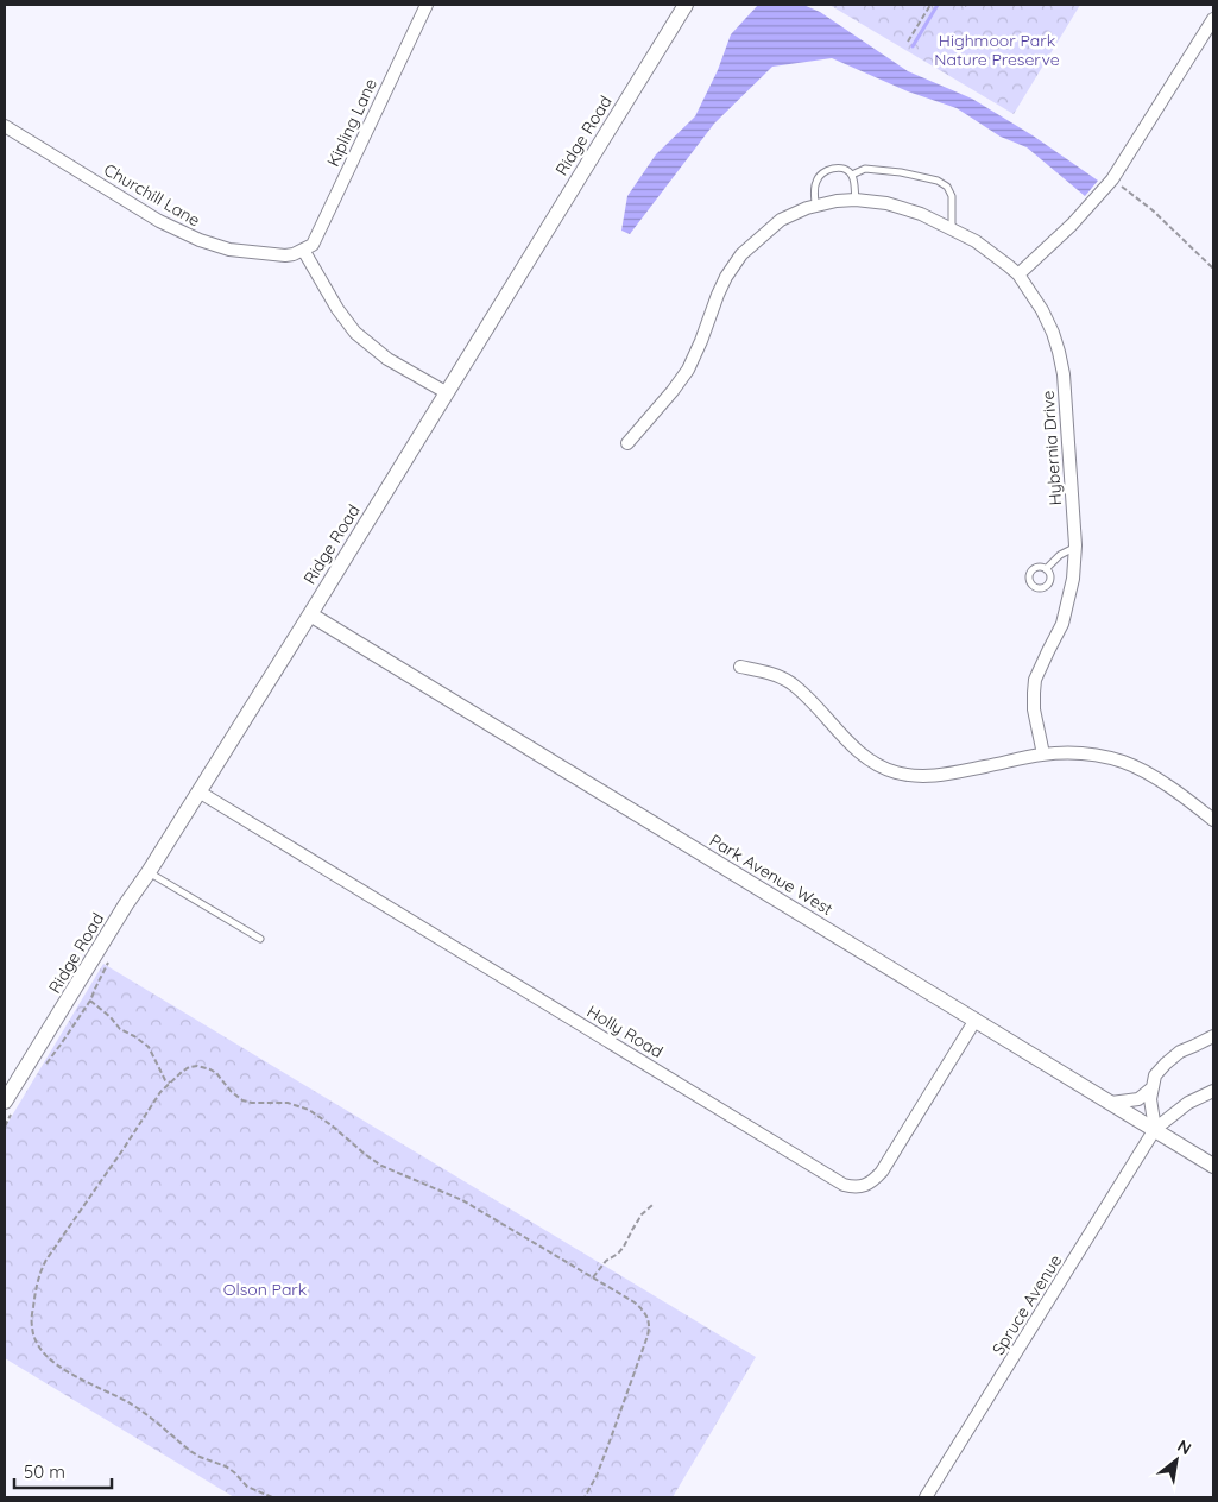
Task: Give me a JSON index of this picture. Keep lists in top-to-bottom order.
{
  "streets": {
    "street": [
      "Kipling Lane",
      "Ridge Road",
      "Churchill Lane",
      "Hybernia Drive",
      "Park Avenue West",
      "Holly Road",
      "Spruce Avenue"
    ]
  },
  "crossings": [
    ["Kipling Lane", "Churchill Lane"],
    ["Ridge Road", "Park Avenue West"],
    ["Ridge Road", "Holly Road"],
    ["Park Avenue West", "Holly Road"],
    ["Park Avenue West", "Spruce Avenue"]
  ],
  "parks": ["Highmoor Park Nature Preserve", "Olson Park"],
  "scale_bar": "50 m",
  "north": "top right"
}
